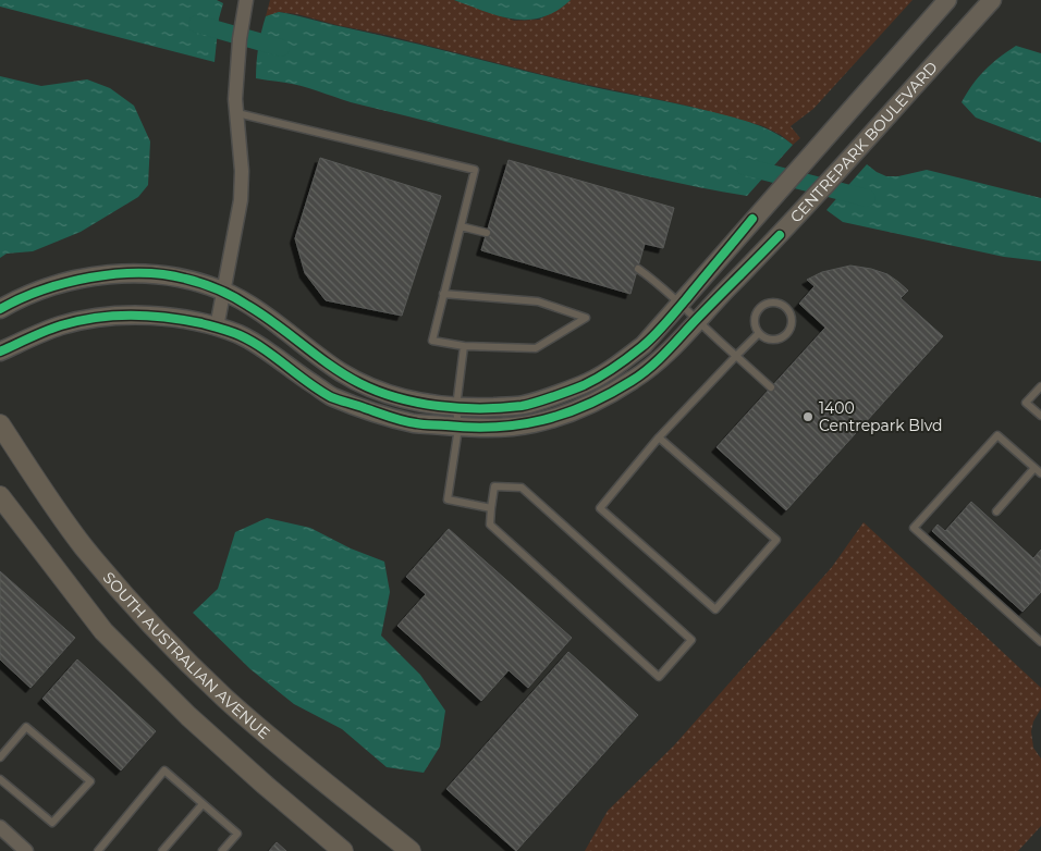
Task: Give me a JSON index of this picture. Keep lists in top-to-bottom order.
{
  "streets": {
    "main road": ["SOUTH AUSTRALIAN AVENUE"],
    "street": ["CENTREPARK BOULEVARD"]
  },
  "places": ["1400 Centrepark Blvd"]
}
